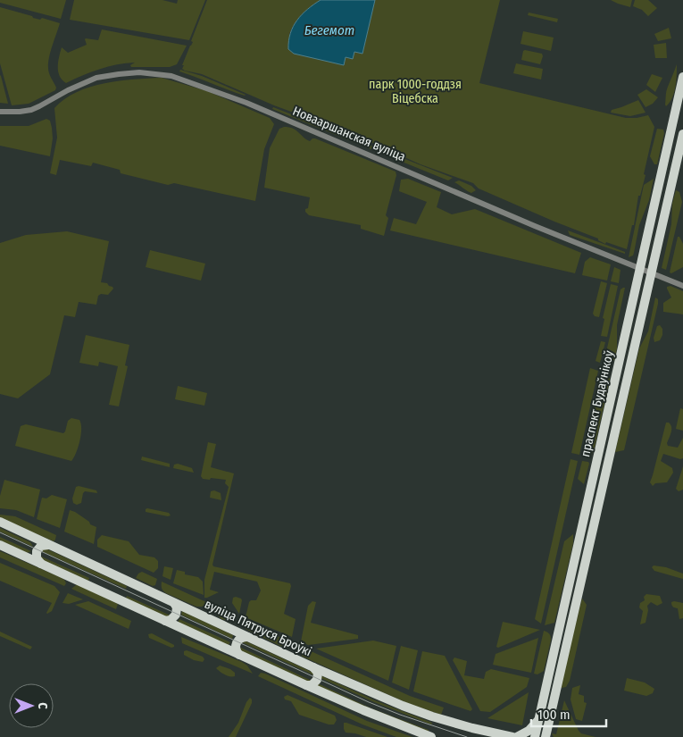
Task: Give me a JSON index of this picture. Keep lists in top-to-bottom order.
{
  "streets": {
    "main road": ["праспект Будаўнікоў", "вуліца Пятруся Броўкі"],
    "street": ["Новааршанская вуліца"]
  },
  "crossings": [
    ["Новааршанская вуліца", "праспект Будаўнікоў"]
  ],
  "water": ["Бегемот"],
  "parks": ["парк 1000-годдзя Віцебска"],
  "scale_bar": "100 m",
  "north": "right"
}
